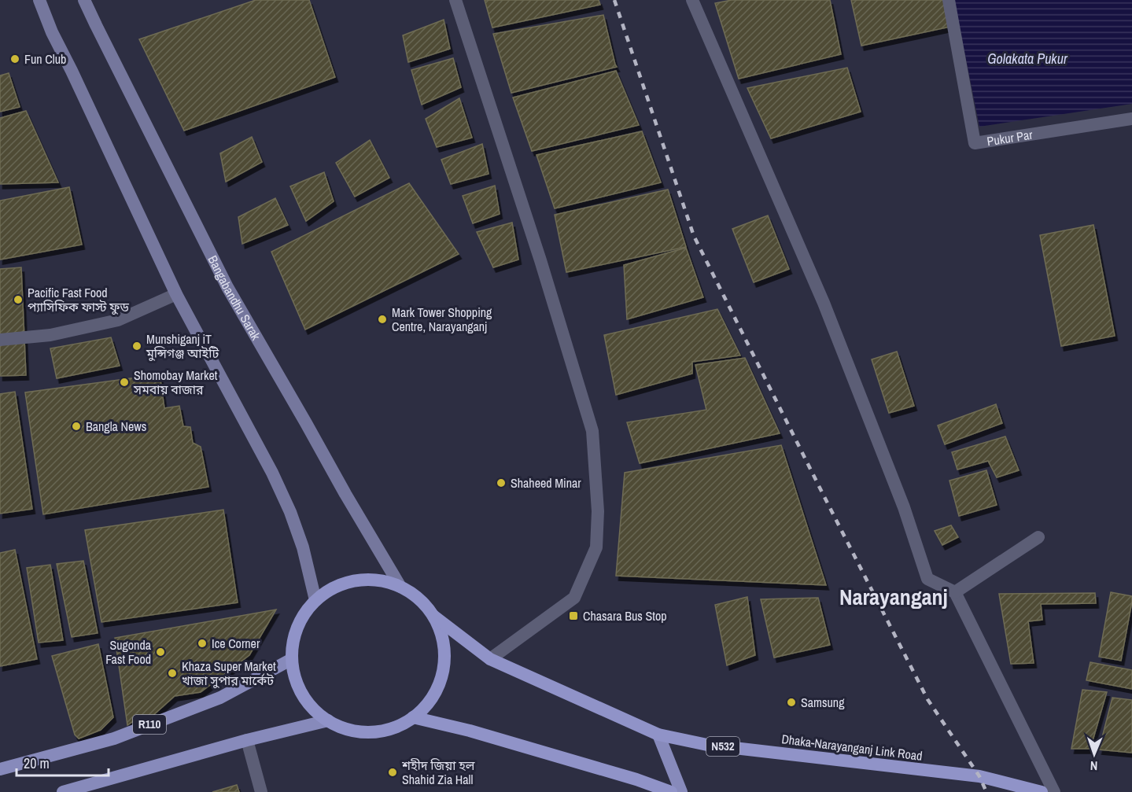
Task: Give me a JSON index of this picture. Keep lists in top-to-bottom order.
{
  "streets": {
    "highway": ["N532", "Dhaka-Narayanganj Link Road"],
    "main road": ["Bangabandhu Sarak", "R110"],
    "street": ["Pukur Par"]
  },
  "crossings": [
    ["Bangabandhu Sarak", "R110"],
    ["Bangabandhu Sarak", "Dhaka-Narayanganj Link Road"],
    ["R110", "Dhaka-Narayanganj Link Road"]
  ],
  "districts": ["Narayanganj"],
  "water": ["Golakata Pukur"],
  "places": {
    "other": [
      "Fun Club",
      "Pacific Fast Food প্যাসিফিক ফাস্ট ফুড",
      "Mark Tower Shopping Centre, Narayanganj",
      "Munshiganj iT মুন্সিগঞ্জ আইটি",
      "Shomobay Market সমবায় বাজার",
      "Bangla News",
      "Shaheed Minar",
      "Ice Corner",
      "Sugonda Fast Food",
      "Khaza Super Market খাজা সুপার মার্কেট",
      "Samsung",
      "শহীদ জিয়া হল Shahid Zia Hall"
    ],
    "transit": ["Chasara Bus Stop"]
  },
  "scale_bar": "20 m",
  "north": "bottom"
}
